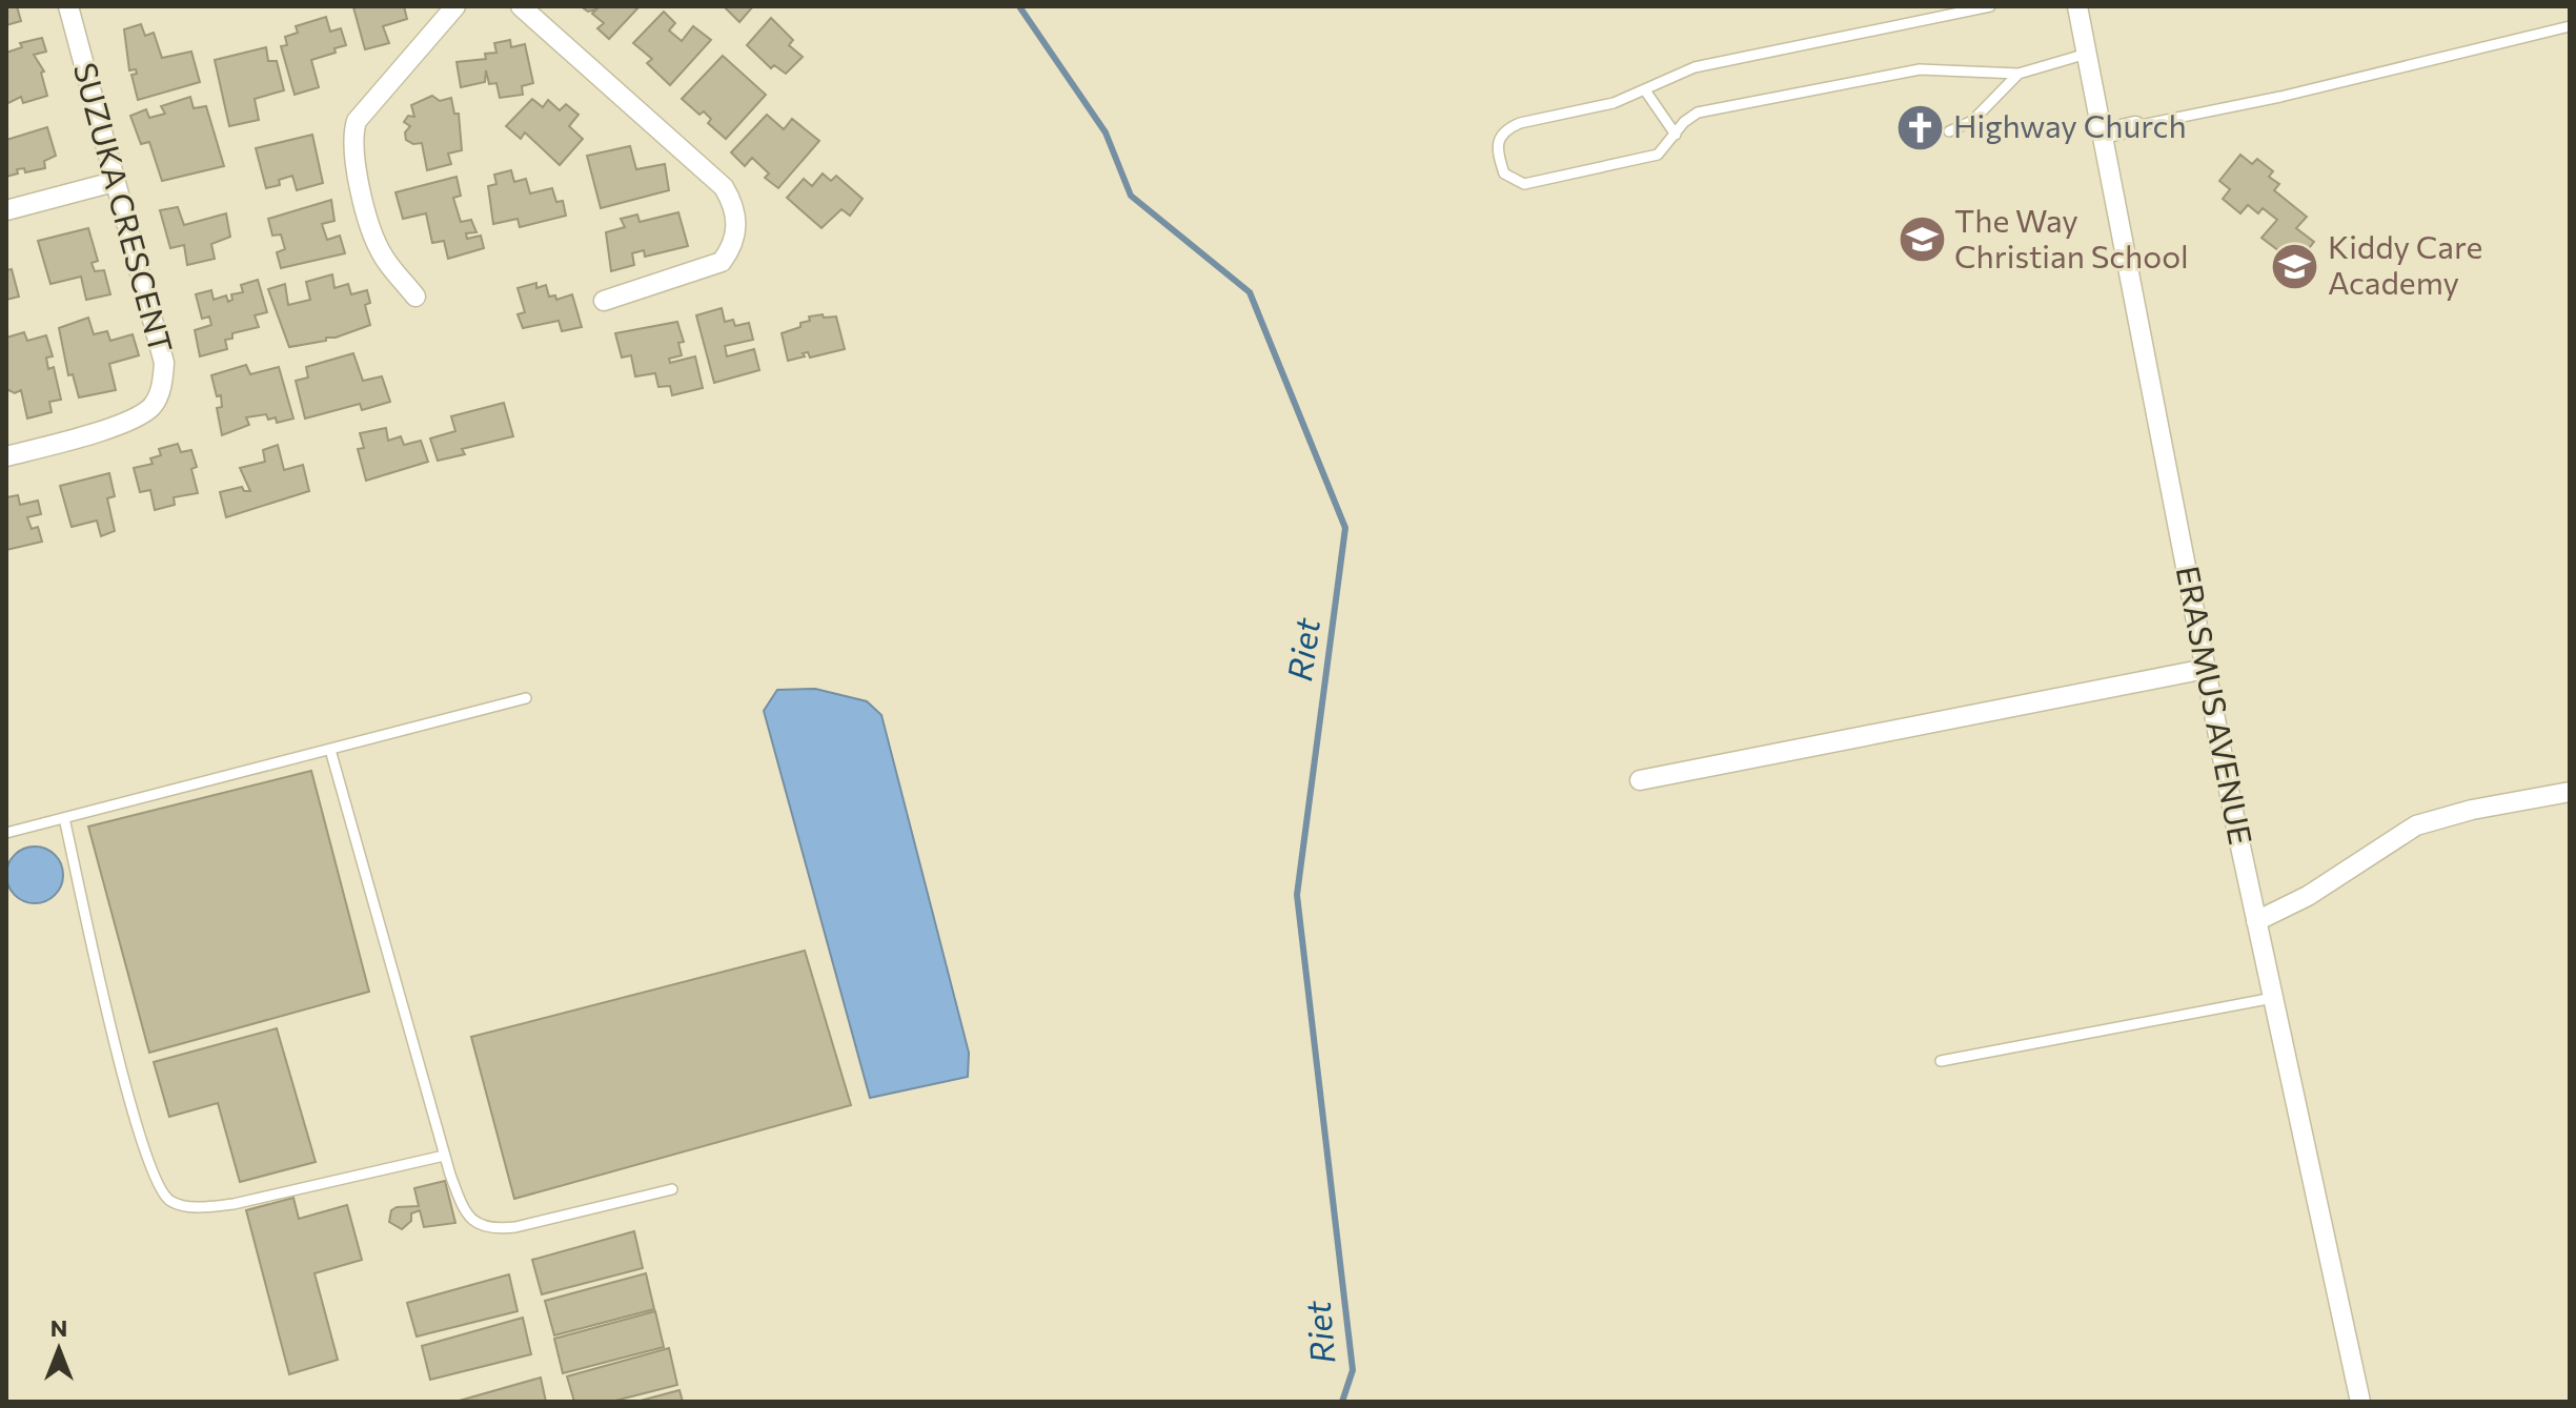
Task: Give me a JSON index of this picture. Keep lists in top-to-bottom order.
{
  "streets": {
    "street": ["SUZUKA CRESCENT", "ERASMUS AVENUE"]
  },
  "water": ["Riet"],
  "places": {
    "church": ["Highway Church"],
    "school or university": ["The Way Christian School", "Kiddy Care Academy"]
  },
  "north": "top"
}
